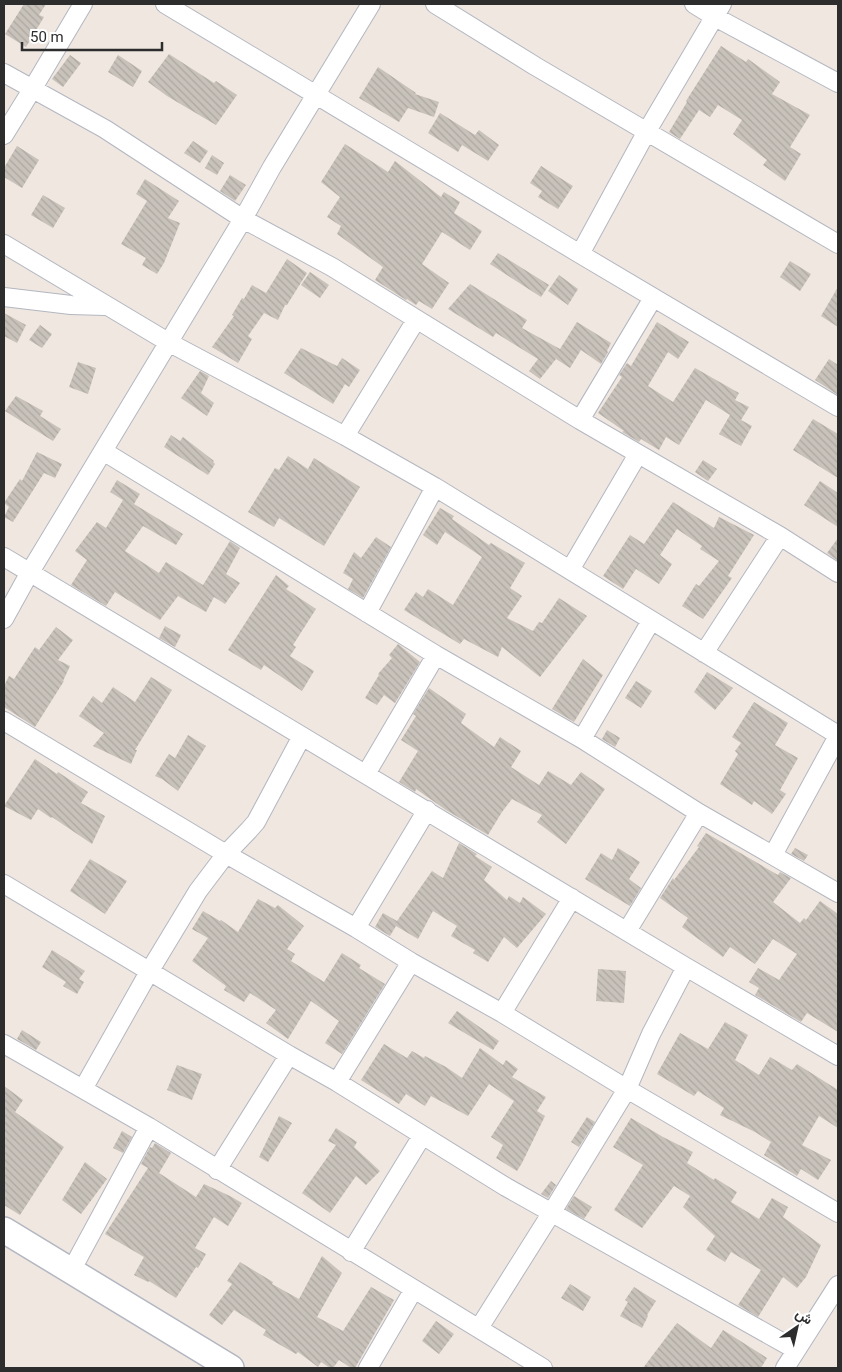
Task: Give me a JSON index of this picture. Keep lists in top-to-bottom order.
{
  "scale_bar": "50 m",
  "north": "top right"
}
